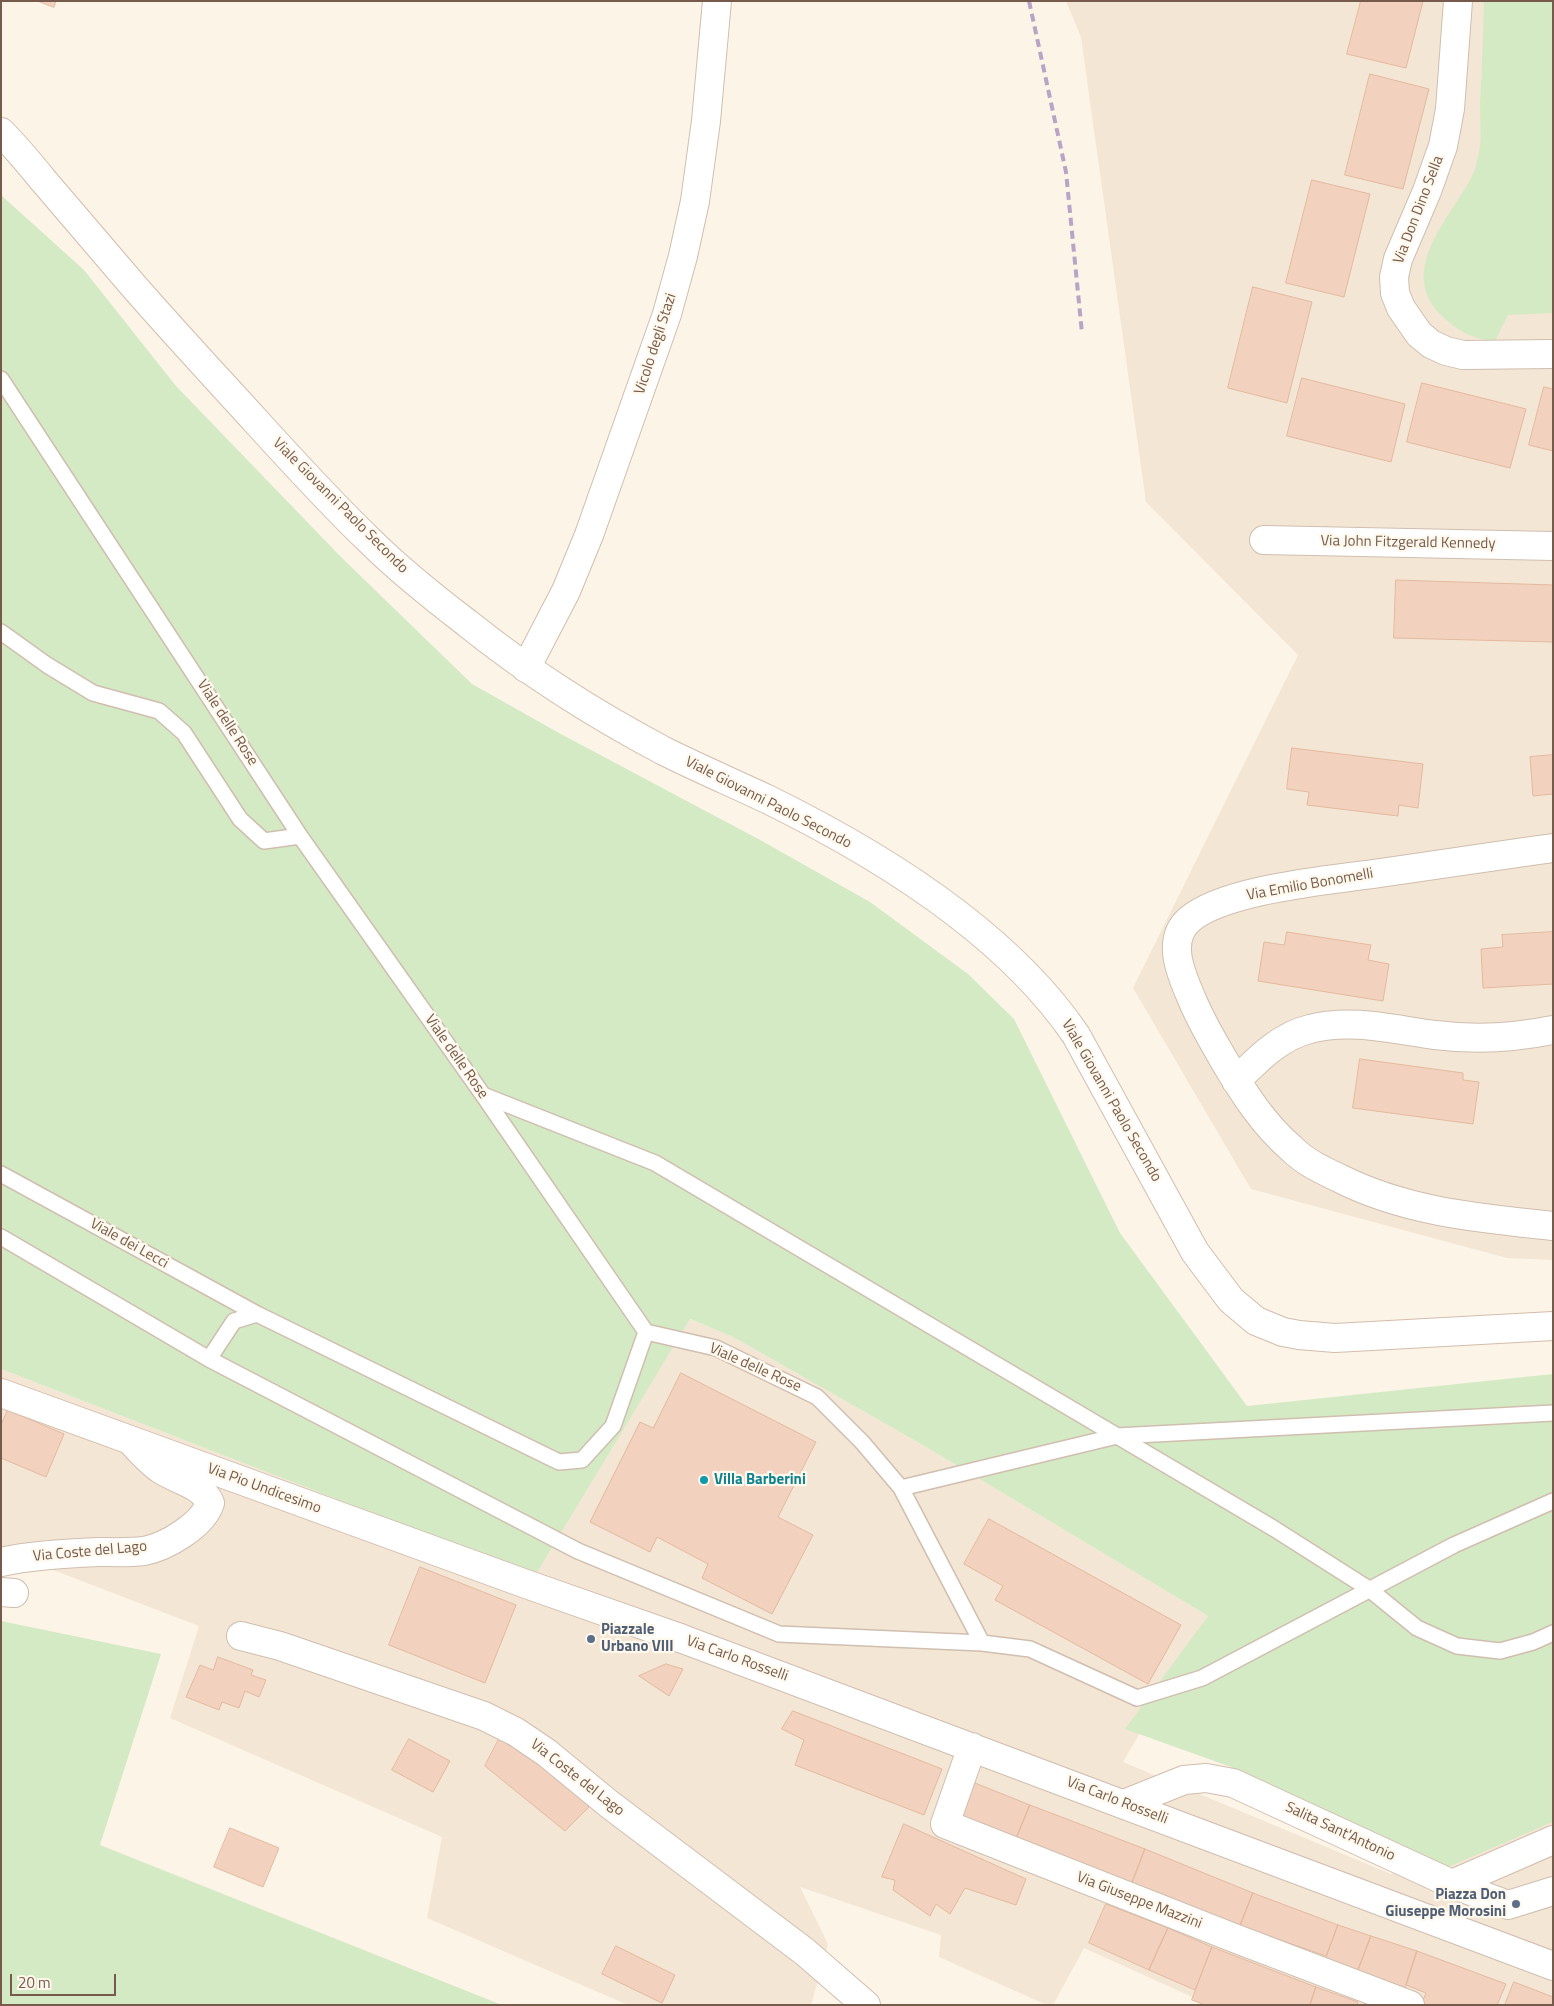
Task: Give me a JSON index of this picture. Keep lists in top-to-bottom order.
{
  "streets": {
    "street": [
      "Via Don Dino Sella",
      "Vicolo degli Stazi",
      "Viale Giovanni Paolo Secondo",
      "Via John Fitzgerald Kennedy",
      "Via Emilio Bonomelli",
      "Via Pio Undicesimo",
      "Via Coste del Lago",
      "Via Carlo Rosselli",
      "Salita Sant'Antonio",
      "Via Giuseppe Mazzini"
    ],
    "lane": ["Viale delle Rose", "Viale dei Lecci"]
  },
  "crossings": [
    ["Vicolo degli Stazi", "Viale Giovanni Paolo Secondo"],
    ["Viale delle Rose", "Viale dei Lecci"],
    ["Via Pio Undicesimo", "Via Coste del Lago"],
    ["Via Pio Undicesimo", "Via Carlo Rosselli"],
    ["Via Carlo Rosselli", "Salita Sant'Antonio"],
    ["Via Carlo Rosselli", "Via Giuseppe Mazzini"]
  ],
  "places": ["Villa Barberini", "Piazzale Urbano VIII", "Piazza Don Giuseppe Morosini"],
  "scale_bar": "20 m"
}
